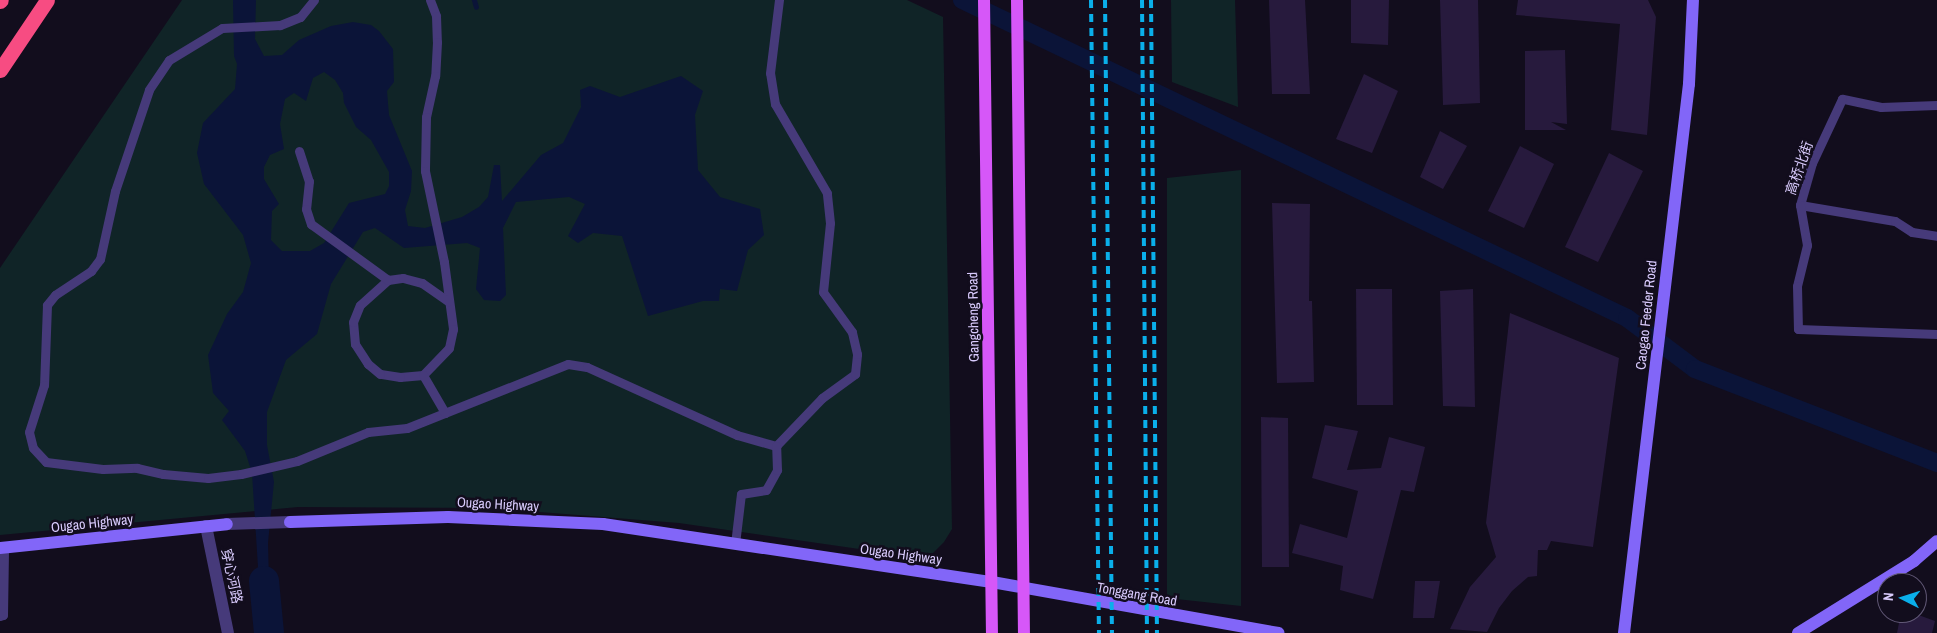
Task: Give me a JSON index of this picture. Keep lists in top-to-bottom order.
{
  "streets": {
    "main road": ["Gangcheng Road"],
    "street": [
      "Caogao Feeder Road",
      "Ougao Highway",
      "穿心河路",
      "Tonggang Road"
    ],
    "lane": ["高桥北街"]
  },
  "crossings": [
    ["Gangcheng Road", "Ougao Highway"],
    ["Gangcheng Road", "Tonggang Road"],
    ["Ougao Highway", "穿心河路"],
    ["Ougao Highway", "Tonggang Road"]
  ],
  "north": "left"
}
